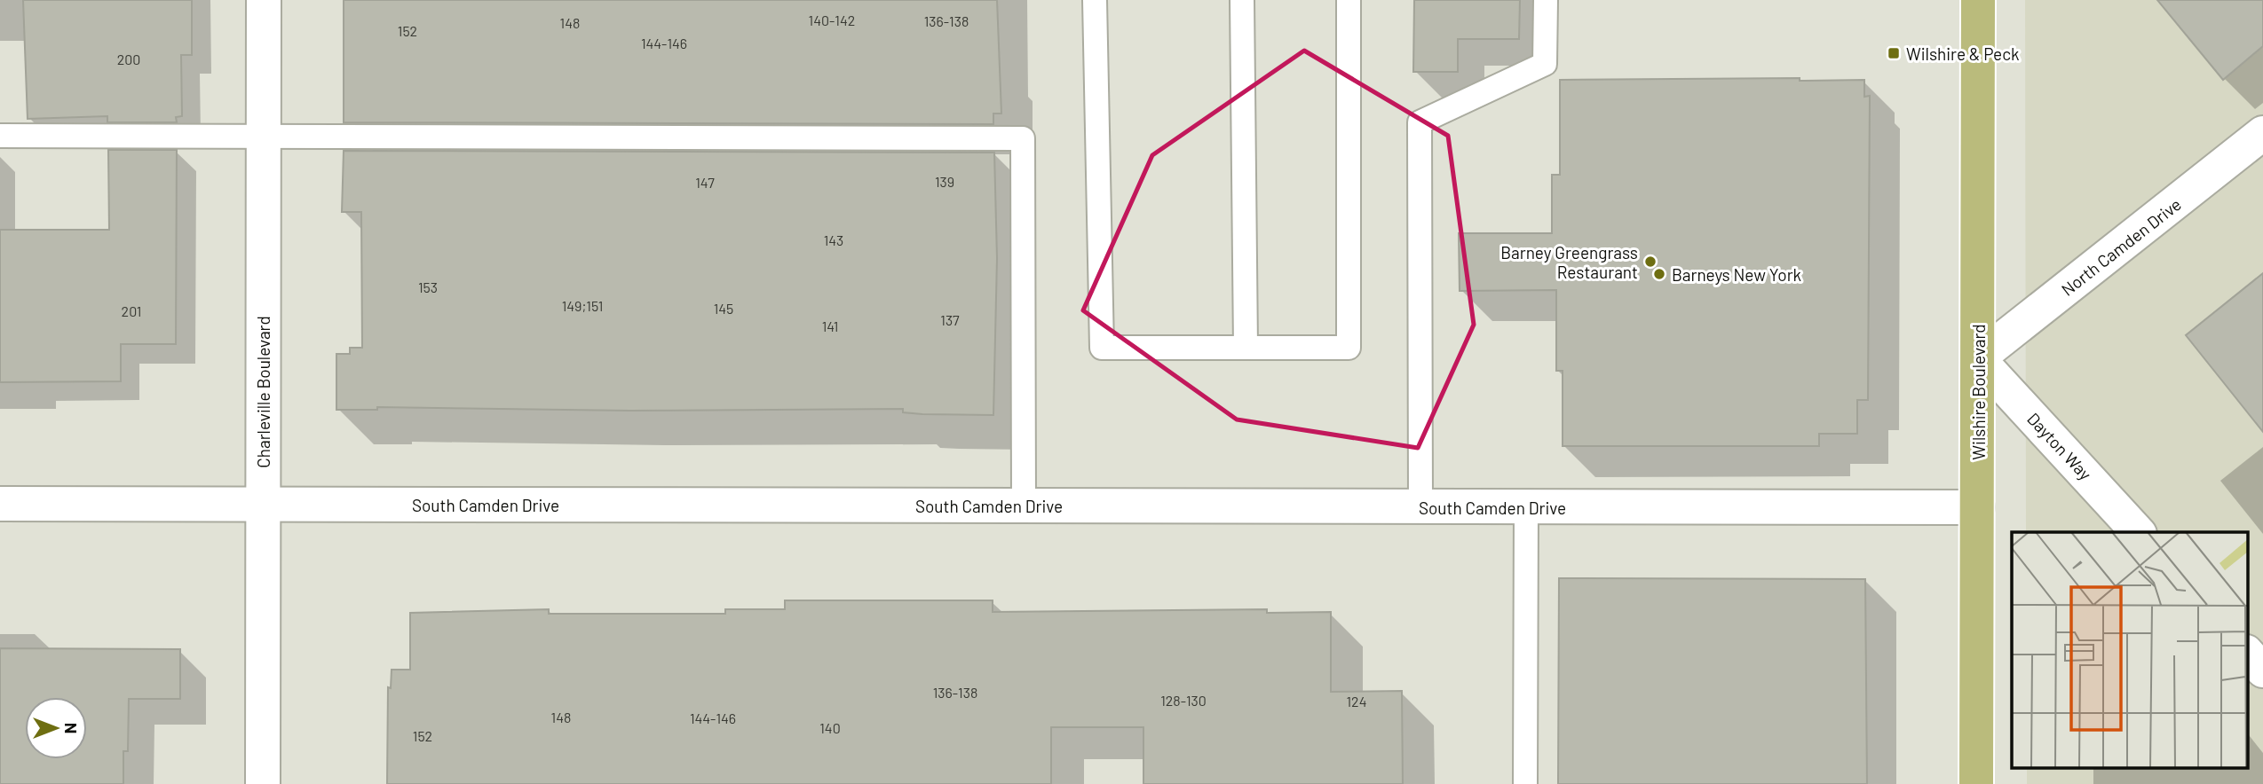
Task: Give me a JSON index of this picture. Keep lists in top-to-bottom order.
{
  "streets": {
    "main road": ["Wilshire Boulevard"],
    "street": [
      "North Camden Drive",
      "Charleville Boulevard",
      "Dayton Way",
      "South Camden Drive"
    ]
  },
  "crossings": [
    ["North Camden Drive", "Wilshire Boulevard"],
    ["North Camden Drive", "Dayton Way"],
    ["Charleville Boulevard", "South Camden Drive"],
    ["Wilshire Boulevard", "Dayton Way"],
    ["Wilshire Boulevard", "South Camden Drive"]
  ],
  "places": {
    "transit": ["Wilshire & Peck"],
    "other": ["Barney Greengrass Restaurant", "Barneys New York"]
  },
  "house_numbers": [
    "140-142",
    "136-138",
    "148",
    "152",
    "144-146",
    "200",
    "139",
    "147",
    "143",
    "153",
    "149;151",
    "145",
    "201",
    "137",
    "141",
    "136-138",
    "128-130",
    "124",
    "148",
    "144-146",
    "140",
    "152"
  ],
  "north": "right"
}
